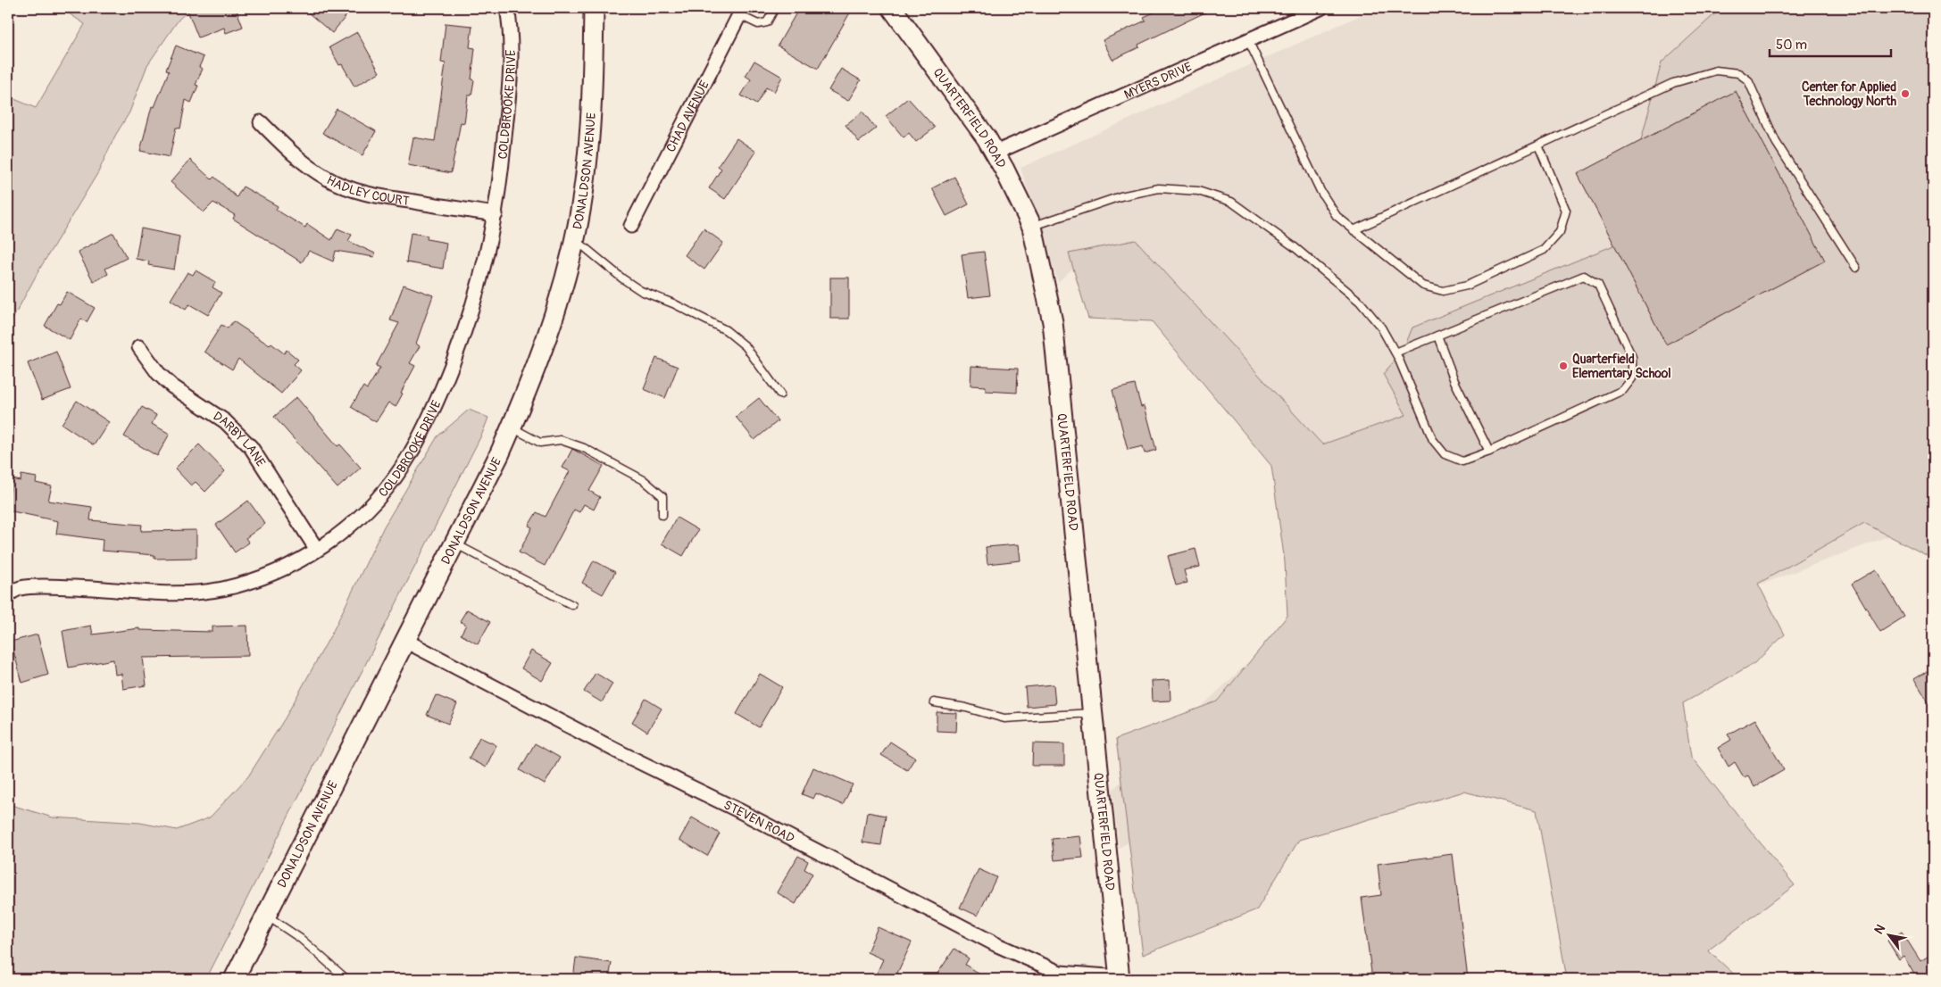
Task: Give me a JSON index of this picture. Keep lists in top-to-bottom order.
{
  "streets": {
    "main road": ["QUARTERFIELD ROAD", "DONALDSON AVENUE"],
    "street": [
      "MYERS DRIVE",
      "COLDBROOKE DRIVE",
      "CHAD AVENUE",
      "HADLEY COURT",
      "DARBY LANE",
      "STEVEN ROAD"
    ]
  },
  "crossings": [
    ["MYERS DRIVE", "QUARTERFIELD ROAD"],
    ["COLDBROOKE DRIVE", "HADLEY COURT"],
    ["COLDBROOKE DRIVE", "DARBY LANE"],
    ["QUARTERFIELD ROAD", "STEVEN ROAD"],
    ["DONALDSON AVENUE", "STEVEN ROAD"]
  ],
  "places": ["Center for Applied Technology North", "Quarterfield Elementary School"],
  "scale_bar": "50 m",
  "north": "top left"
}
